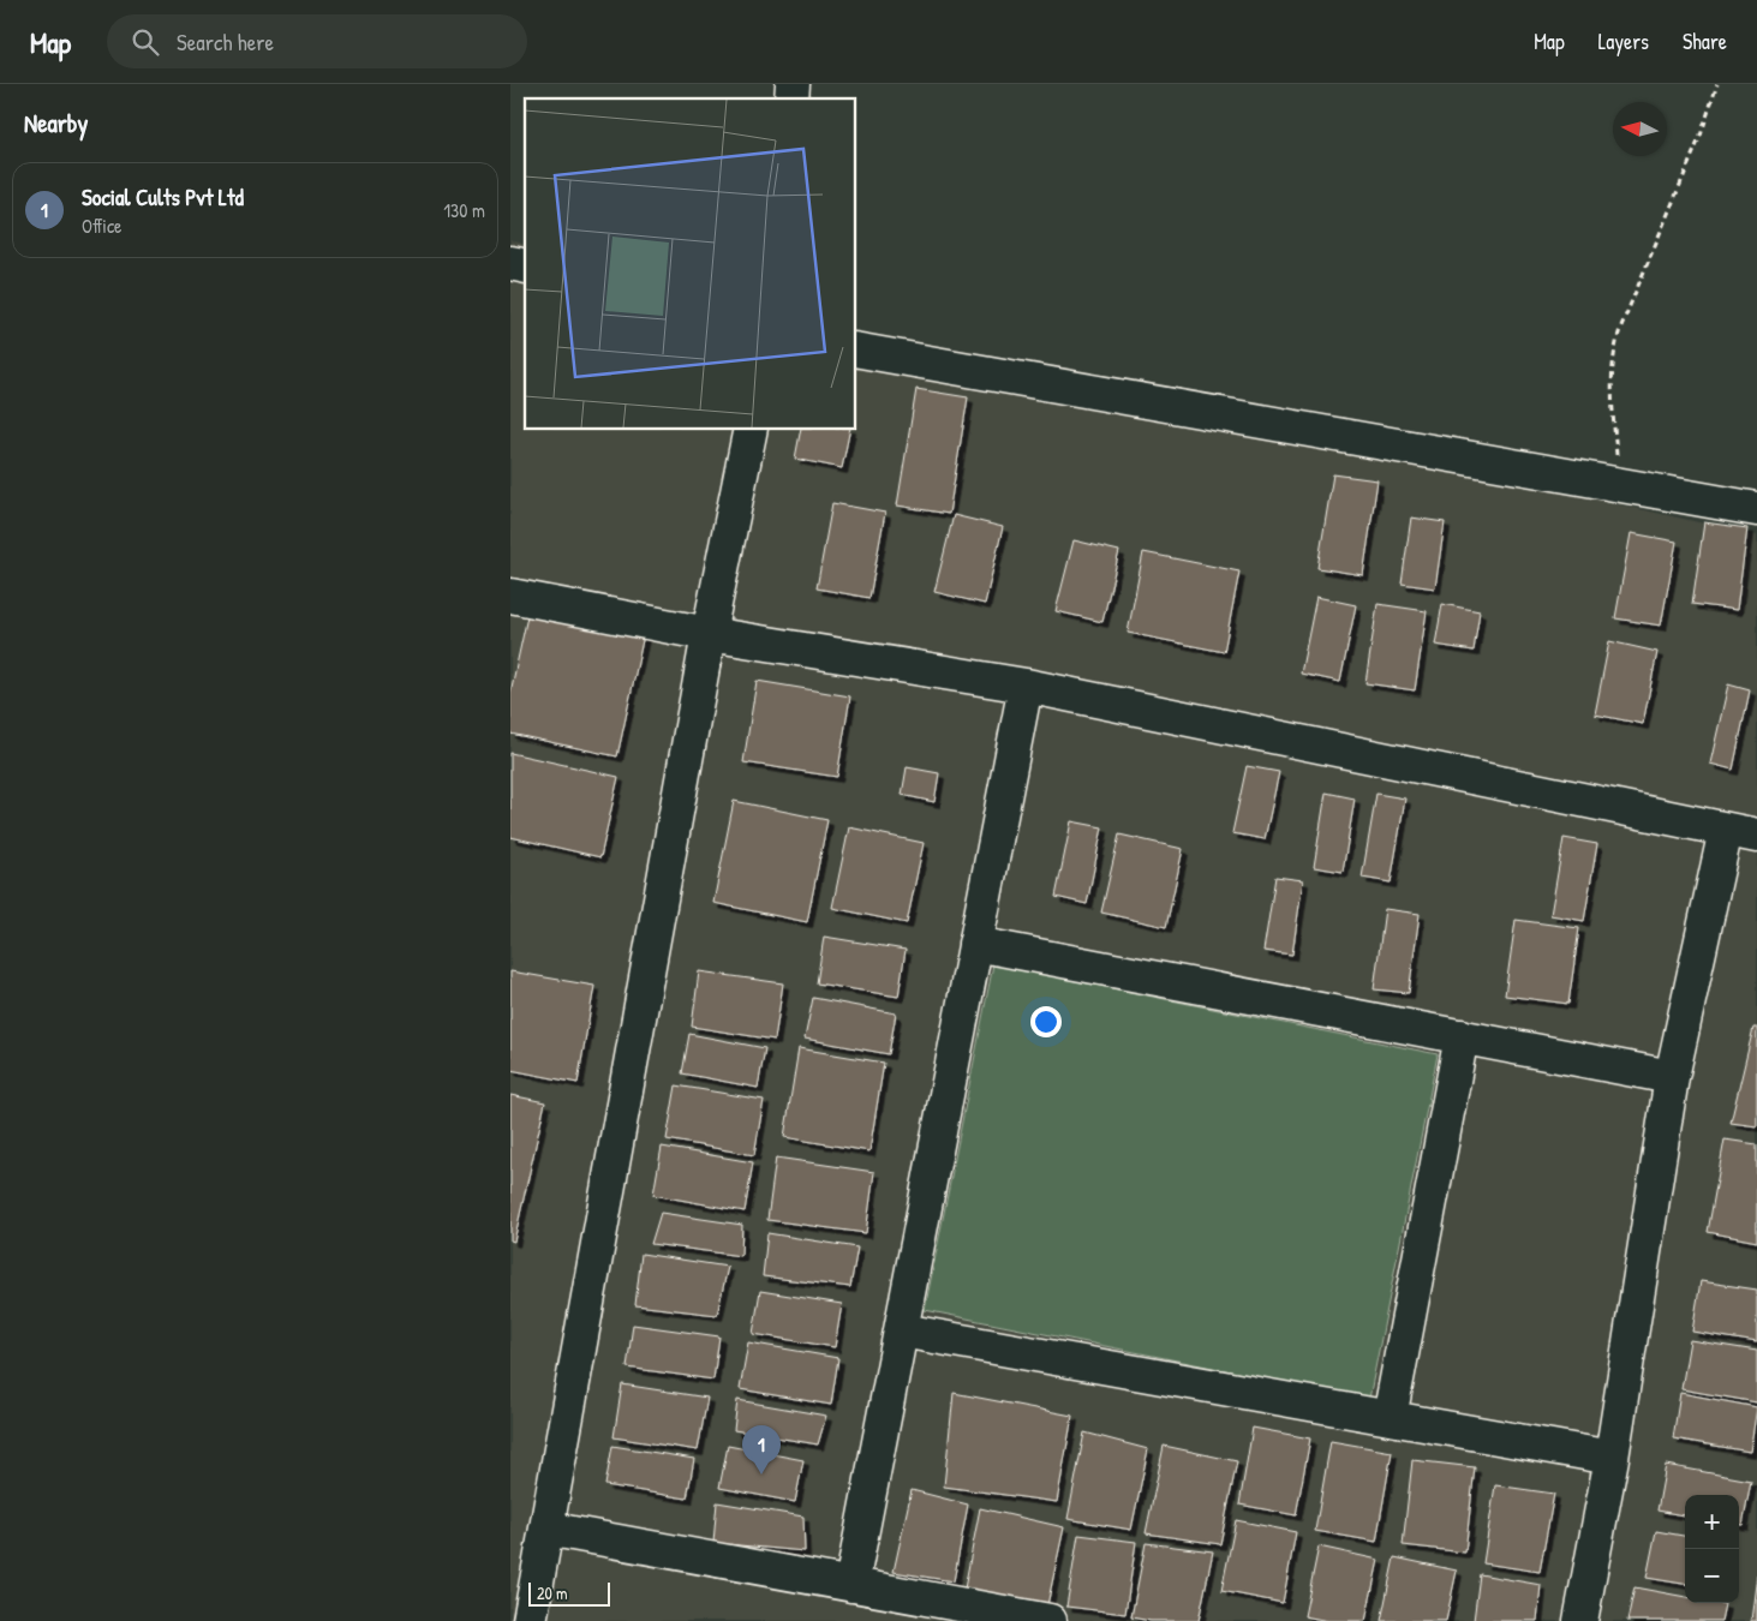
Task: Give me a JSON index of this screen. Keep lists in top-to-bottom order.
{
  "scale_bar": "20 m",
  "north": "left",
  "page": {
    "header": "Map",
    "search": "Search here",
    "nav": ["Map", "Layers", "Share"],
    "heading": "Nearby",
    "list": [
      {
        "mark": "1",
        "name": "Social Cults Pvt Ltd",
        "note": "Office",
        "value": "130 m"
      }
    ],
    "pins": "1",
    "map_buttons": ["+", "−"],
    "scale": "20 m"
  }
}
